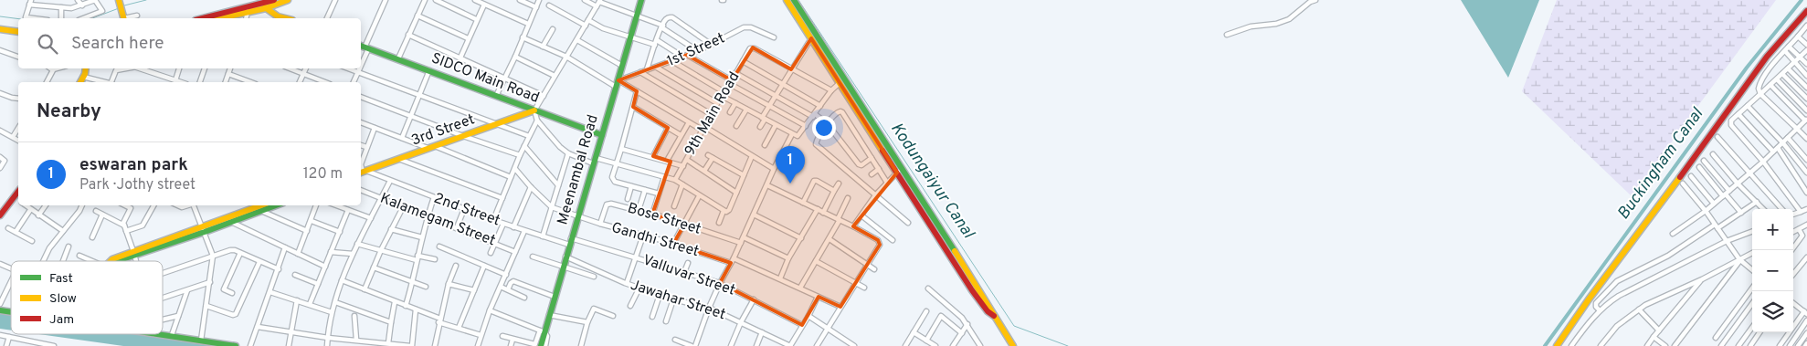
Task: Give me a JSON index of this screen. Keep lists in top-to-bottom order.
{
  "streets": {
    "street": [
      "1st Street",
      "SIDCO Main Road",
      "9th Main Road",
      "3rd Street",
      "Meenambal Road",
      "2nd Street",
      "Bose Street",
      "Kalamegam Street",
      "Gandhi Street",
      "Valluvar Street",
      "Jawahar Street"
    ]
  },
  "crossings": [
    ["1st Street", "Meenambal Road"],
    ["SIDCO Main Road", "3rd Street"],
    ["SIDCO Main Road", "Meenambal Road"],
    ["3rd Street", "2nd Street"],
    ["Meenambal Road", "2nd Street"],
    ["Meenambal Road", "Gandhi Street"],
    ["Meenambal Road", "Valluvar Street"],
    ["Meenambal Road", "Jawahar Street"],
    ["2nd Street", "Valluvar Street"],
    ["Bose Street", "Gandhi Street"]
  ],
  "water": ["Buckingham Canal", "Kodungaiyur Canal"],
  "legend": ["Fast", "Slow", "Jam"],
  "page": {
    "search": "Search here",
    "heading": "Nearby",
    "list": [
      {
        "mark": "1",
        "name": "eswaran park",
        "note": "Park · Jothy street",
        "value": "120 m"
      }
    ],
    "pins": "1",
    "map_buttons": ["+", "−"]
  }
}
